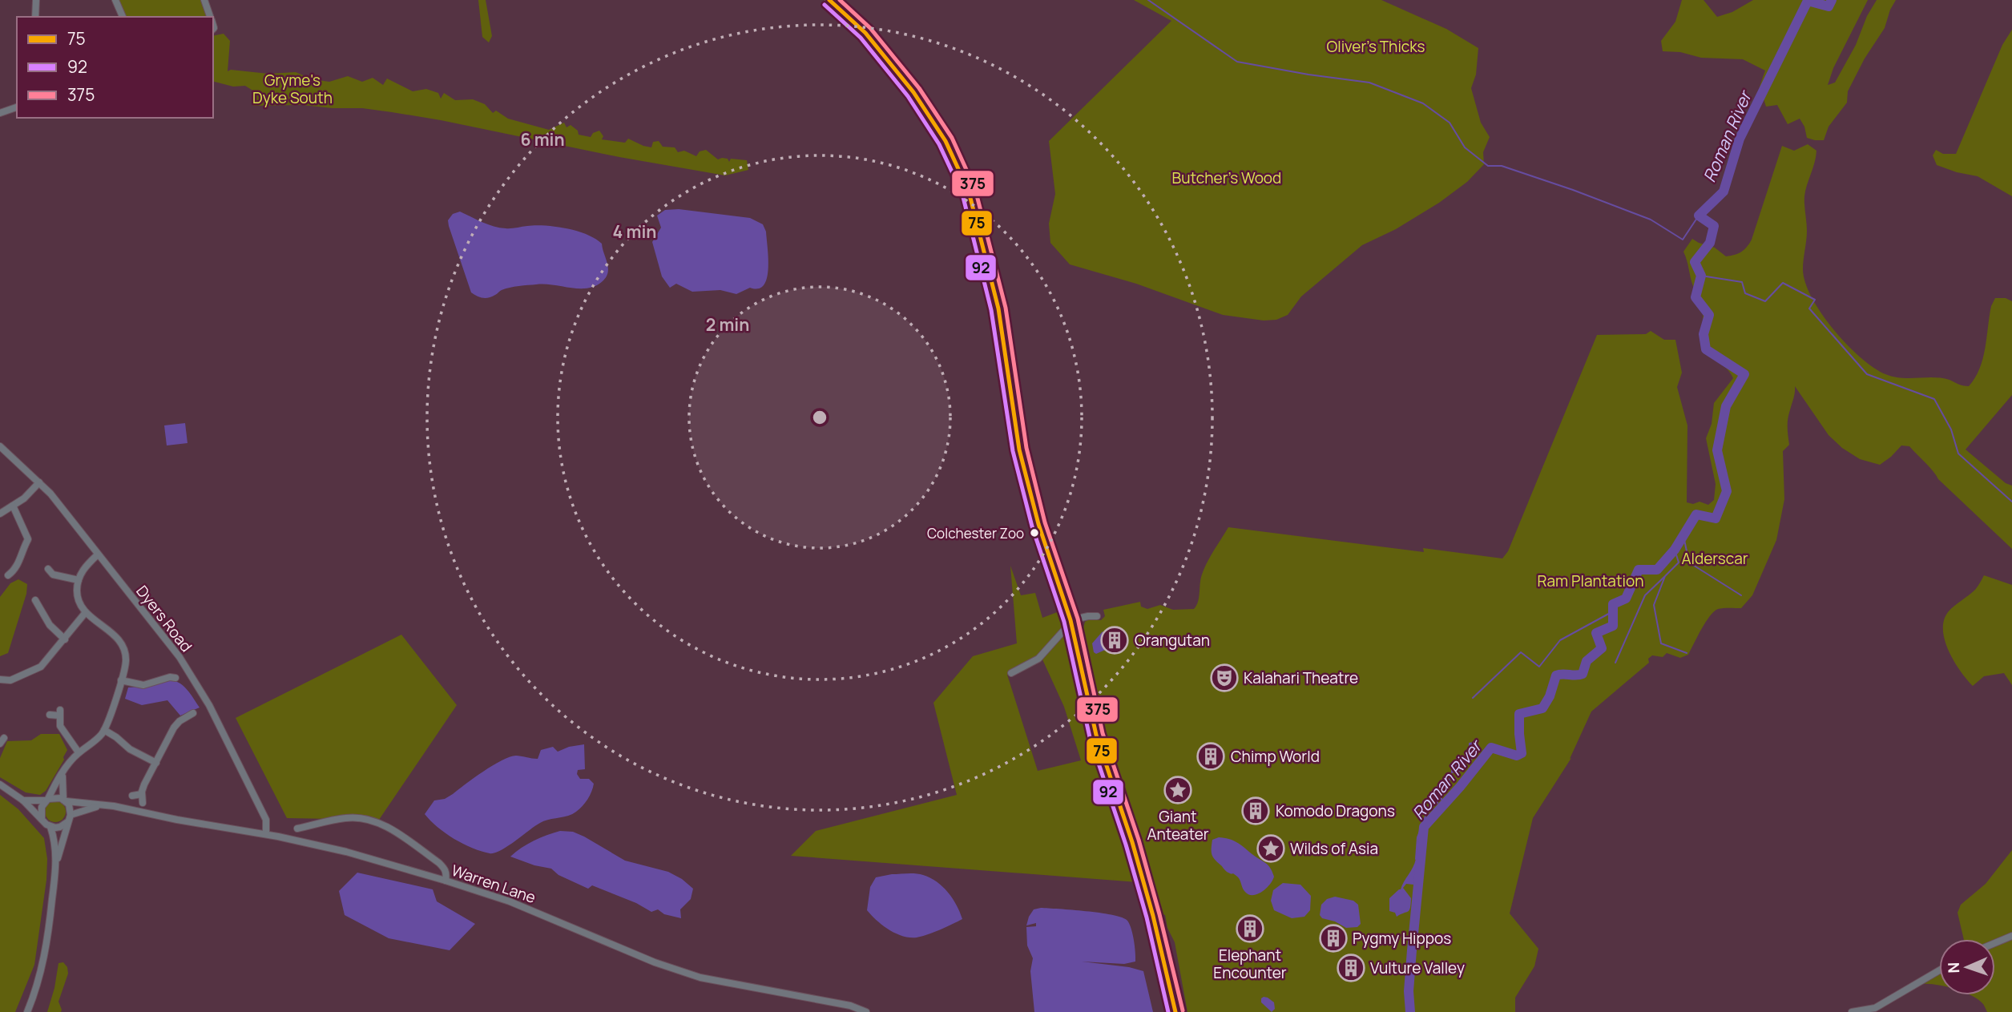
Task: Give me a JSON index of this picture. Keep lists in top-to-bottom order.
{
  "streets": {
    "street": ["Dyers Road", "Warren Lane"]
  },
  "crossings": [
    ["Dyers Road", "Warren Lane"]
  ],
  "water": ["Roman River"],
  "parks": [
    "Oliver's Thicks",
    "Gryme's Dyke South",
    "Butcher's Wood",
    "Alderscar",
    "Ram Plantation"
  ],
  "places": {
    "other": ["Colchester Zoo"],
    "building": [
      "Orangutan",
      "Chimp World",
      "Komodo Dragons",
      "Elephant Encounter",
      "Pygmy Hippos",
      "Vulture Valley"
    ],
    "theatre": ["Kalahari Theatre"],
    "place": ["Giant Anteater", "Wilds of Asia"]
  },
  "lines": ["transit line 75", "transit line 375", "transit line 92"],
  "legend": ["75", "92", "375"],
  "north": "left",
  "rings": ["6 min", "4 min", "2 min"]
}
